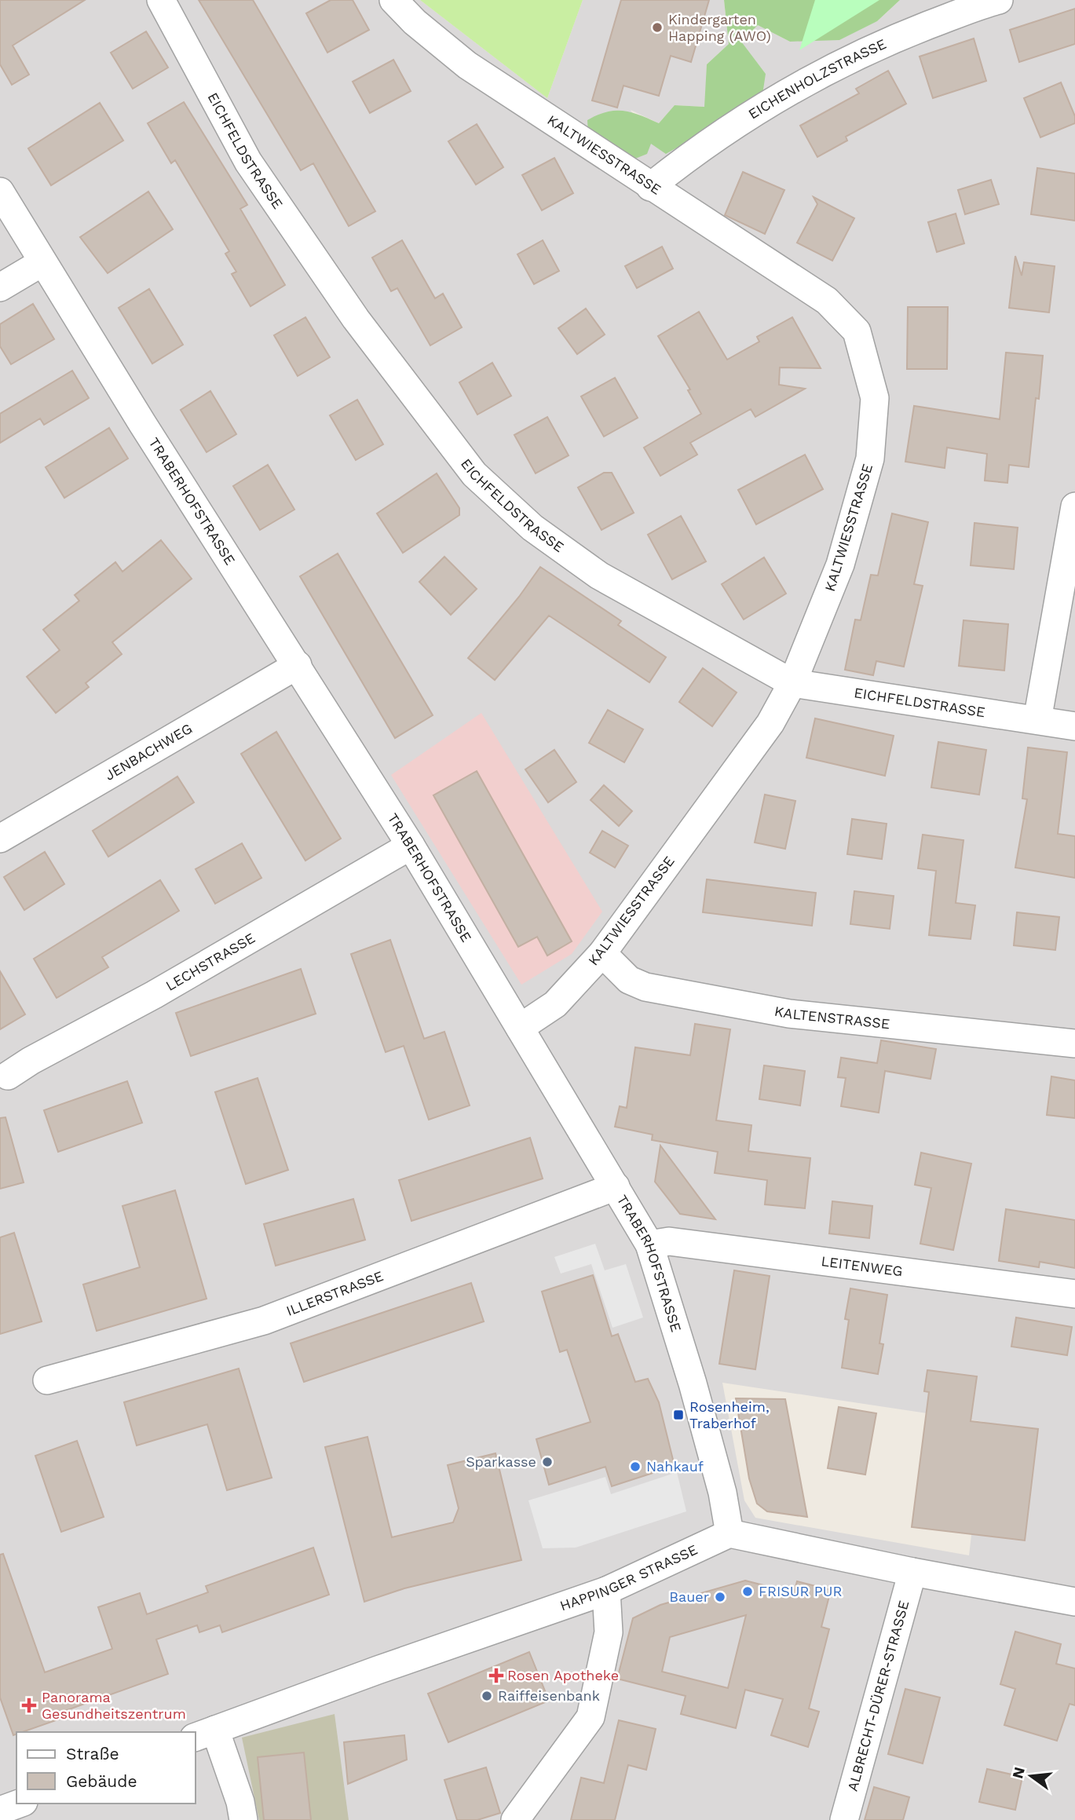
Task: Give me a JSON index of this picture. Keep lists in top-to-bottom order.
{
  "streets": {
    "street": [
      "EICHENHOLZSTRASSE",
      "EICHFELDSTRASSE",
      "KALTWIESSTRASSE",
      "TRABERHOFSTRASSE",
      "JENBACHWEG",
      "LECHSTRASSE",
      "KALTENSTRASSE",
      "LEITENWEG",
      "ILLERSTRASSE",
      "HAPPINGER STRASSE",
      "ALBRECHT-DÜRER-STRASSE"
    ]
  },
  "crossings": [
    ["EICHENHOLZSTRASSE", "KALTWIESSTRASSE"],
    ["EICHFELDSTRASSE", "KALTWIESSTRASSE"],
    ["KALTWIESSTRASSE", "TRABERHOFSTRASSE"],
    ["KALTWIESSTRASSE", "KALTENSTRASSE"],
    ["TRABERHOFSTRASSE", "JENBACHWEG"],
    ["TRABERHOFSTRASSE", "LECHSTRASSE"],
    ["TRABERHOFSTRASSE", "LEITENWEG"],
    ["TRABERHOFSTRASSE", "ILLERSTRASSE"],
    ["TRABERHOFSTRASSE", "HAPPINGER STRASSE"]
  ],
  "places": {
    "other": [
      "Kindergarten Happing (AWO)",
      "Sparkasse",
      "Nahkauf",
      "FRISUR PUR",
      "Bauer",
      "Raiffeisenbank"
    ],
    "transit": ["Rosenheim, Traberhof"],
    "health": ["Rosen Apotheke", "Panorama Gesundheitszentrum"]
  },
  "legend": ["Straße", "Gebäude"],
  "north": "left"
}
